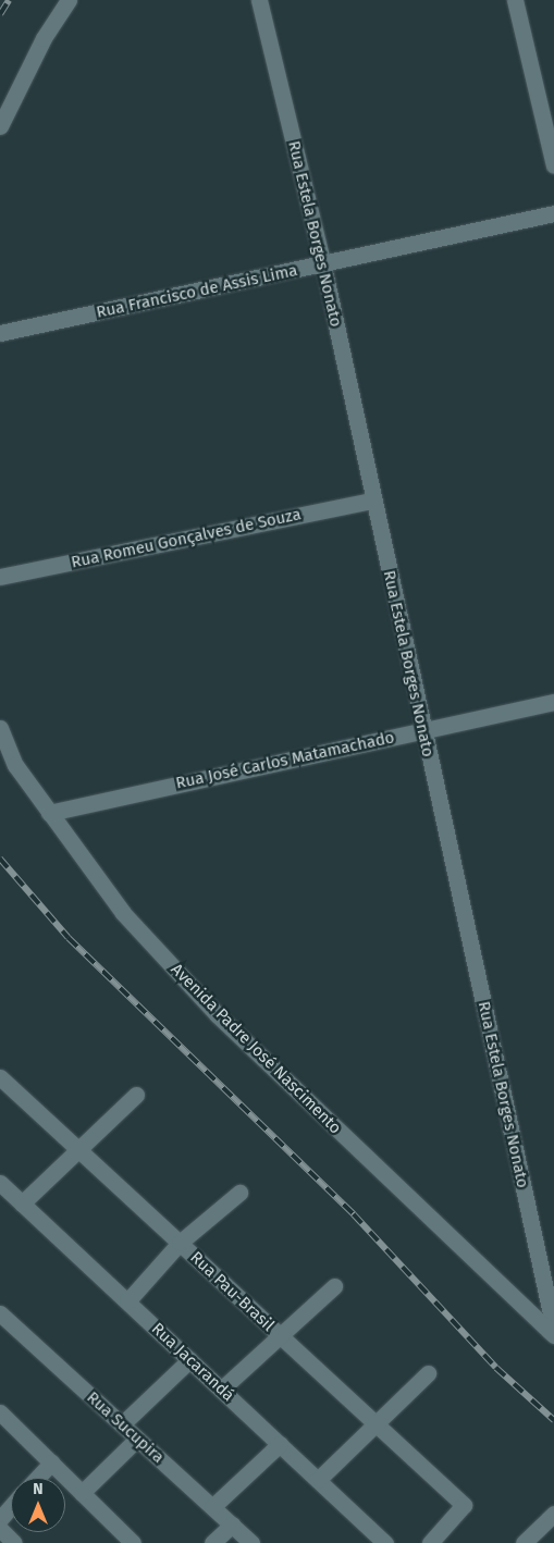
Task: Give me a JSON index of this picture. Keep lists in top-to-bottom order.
{
  "streets": {
    "street": [
      "Rua Estela Borges Nonato",
      "Rua Francisco de Assis Lima",
      "Rua Romeu Gonçalves de Souza",
      "Rua José Carlos Matamachado",
      "Avenida Padre José Nascimento",
      "Rua Pau-Brasil",
      "Rua Jacarandá",
      "Rua Sucupira"
    ]
  },
  "crossings": [
    ["Rua Estela Borges Nonato", "Rua Francisco de Assis Lima"],
    ["Rua Estela Borges Nonato", "Rua Romeu Gonçalves de Souza"],
    ["Rua Estela Borges Nonato", "Rua José Carlos Matamachado"],
    ["Rua José Carlos Matamachado", "Avenida Padre José Nascimento"]
  ],
  "north": "top"
}
